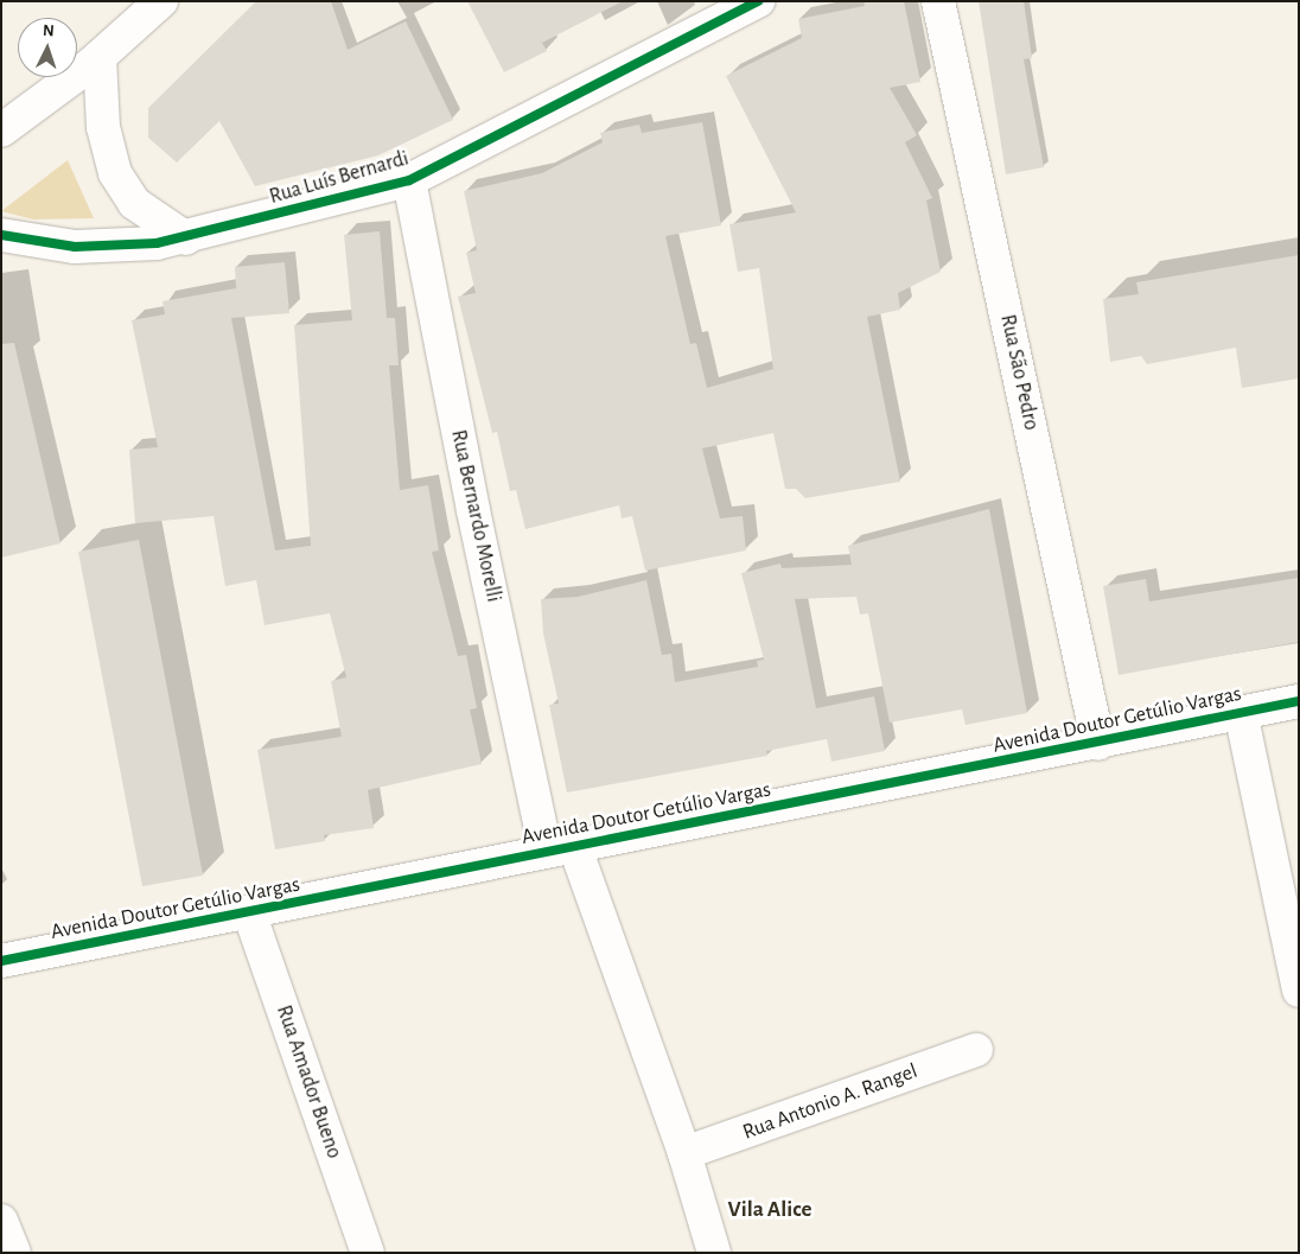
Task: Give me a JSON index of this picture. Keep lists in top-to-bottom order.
{
  "streets": {
    "street": [
      "Rua Luís Bernardi",
      "Rua São Pedro",
      "Rua Bernardo Morelli",
      "Avenida Doutor Getúlio Vargas",
      "Rua Amador Bueno",
      "Rua Antonio A. Rangel"
    ]
  },
  "crossings": [
    ["Rua Luís Bernardi", "Rua Bernardo Morelli"],
    ["Rua São Pedro", "Avenida Doutor Getúlio Vargas"],
    ["Rua Bernardo Morelli", "Avenida Doutor Getúlio Vargas"],
    ["Rua Bernardo Morelli", "Rua Antonio A. Rangel"],
    ["Avenida Doutor Getúlio Vargas", "Rua Amador Bueno"]
  ],
  "districts": ["Vila Alice"],
  "north": "top"
}
